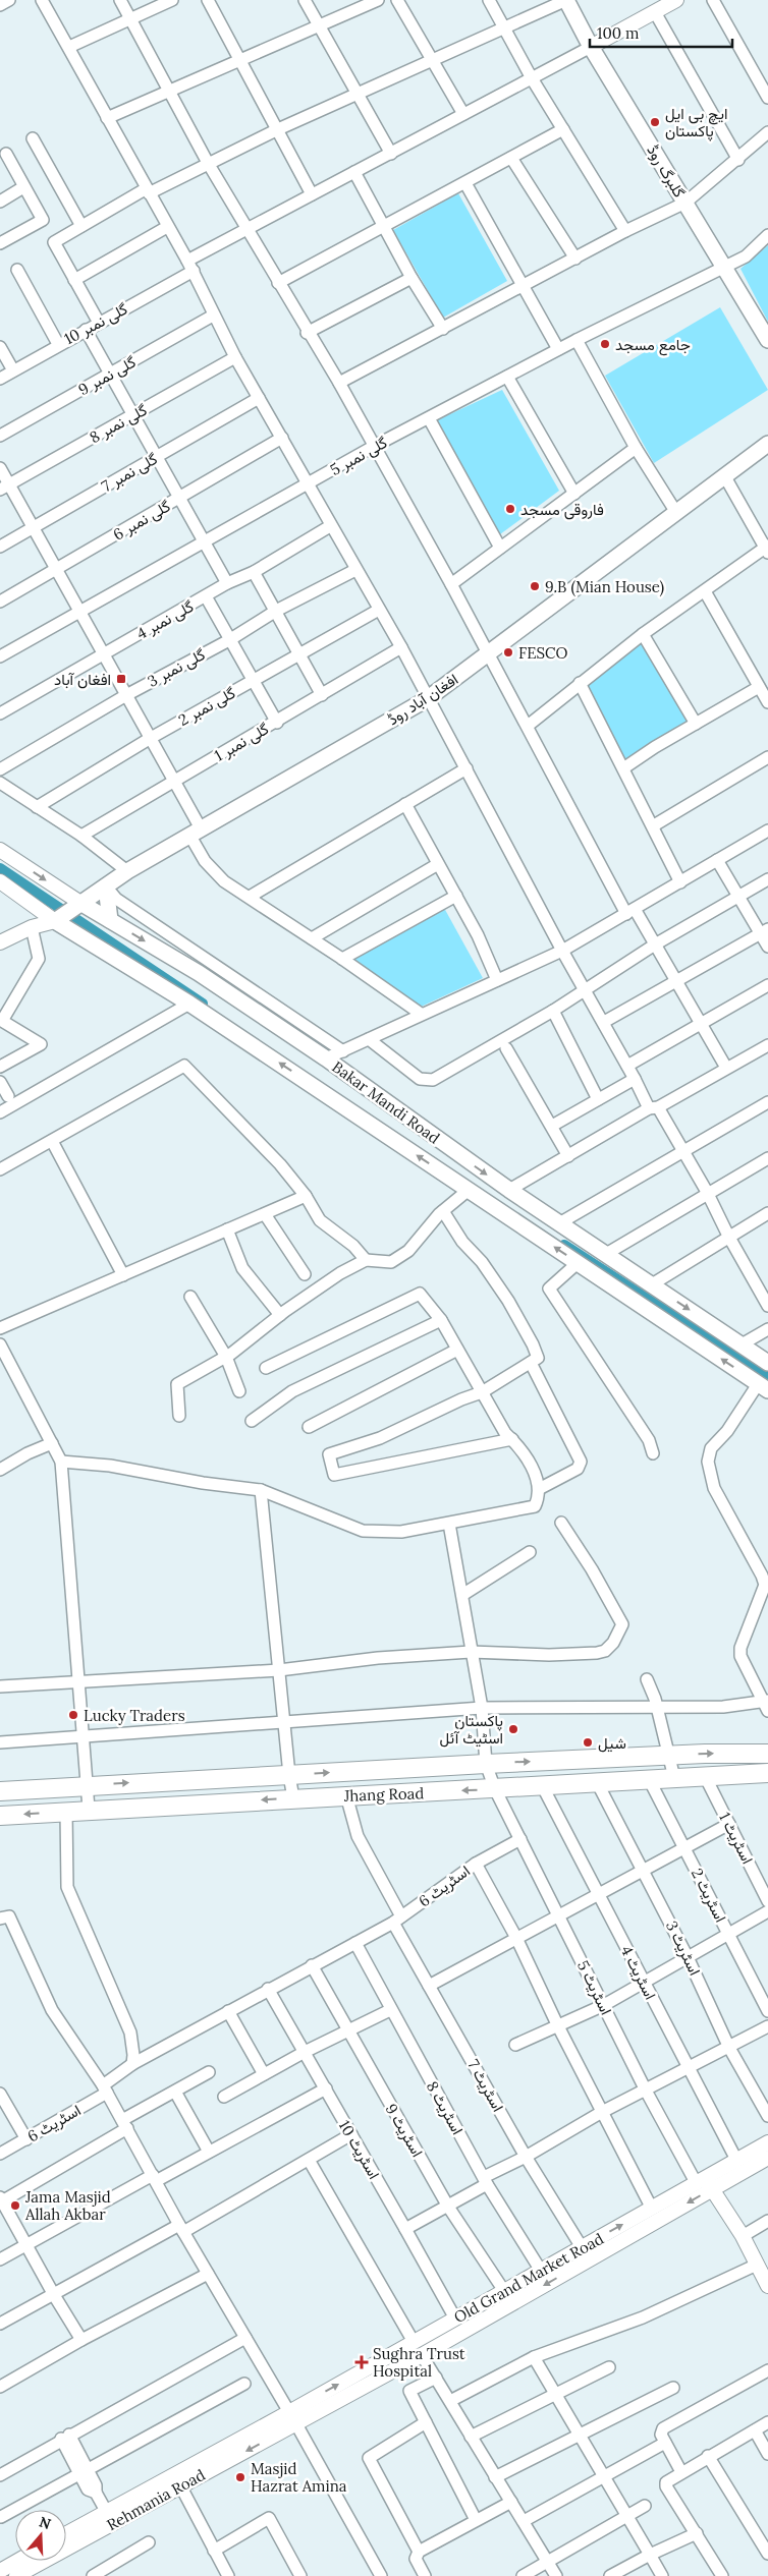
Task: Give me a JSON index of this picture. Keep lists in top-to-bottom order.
{
  "streets": {
    "highway": ["Jhang Road"],
    "main road": ["گلبرگ روڈ", "افغان آباد روڈ", "Bakar Mandi Road"],
    "street": [
      "گلی نمبر 10",
      "گلی نمبر 9",
      "گلی نمبر 8",
      "گلی نمبر 5",
      "گلی نمبر 7",
      "گلی نمبر 6",
      "گلی نمبر 4",
      "گلی نمبر 3",
      "گلی نمبر 2",
      "گلی نمبر 1",
      "اسٹریٹ 1",
      "اسٹریٹ 6",
      "اسٹریٹ 2",
      "اسٹریٹ 3",
      "اسٹریٹ 4",
      "اسٹریٹ 5",
      "اسٹریٹ 7",
      "اسٹریٹ 8",
      "اسٹریٹ 9",
      "اسٹریٹ 10",
      "Old Grand Market Road",
      "Rehmania Road"
    ]
  },
  "crossings": [
    ["گلبرگ روڈ", "گلی نمبر 5"],
    ["افغان آباد روڈ", "Bakar Mandi Road"],
    ["Jhang Road", "اسٹریٹ 1"],
    ["Jhang Road", "اسٹریٹ 2"],
    ["Jhang Road", "اسٹریٹ 3"],
    ["Jhang Road", "اسٹریٹ 4"],
    ["Jhang Road", "اسٹریٹ 5"],
    ["Jhang Road", "اسٹریٹ 7"],
    ["اسٹریٹ 6", "اسٹریٹ 7"],
    ["اسٹریٹ 6", "اسٹریٹ 8"],
    ["اسٹریٹ 6", "اسٹریٹ 9"],
    ["اسٹریٹ 6", "اسٹریٹ 10"],
    ["اسٹریٹ 6", "Old Grand Market Road"],
    ["اسٹریٹ 4", "Old Grand Market Road"],
    ["اسٹریٹ 5", "Old Grand Market Road"],
    ["اسٹریٹ 7", "Old Grand Market Road"],
    ["اسٹریٹ 8", "Old Grand Market Road"],
    ["اسٹریٹ 9", "Old Grand Market Road"],
    ["اسٹریٹ 10", "Old Grand Market Road"],
    ["Old Grand Market Road", "Rehmania Road"]
  ],
  "places": {
    "other": [
      "ایچ بی ایل پاکستان",
      "جامع مسجد",
      "فاروقی مسجد",
      "9.B (Mian House)",
      "FESCO",
      "Lucky Traders",
      "پاکستان اسٹیٹ آئل",
      "شیل",
      "Jama Masjid Allah Akbar",
      "Masjid Hazrat Amina"
    ],
    "transit": ["افغان آباد"],
    "health": ["Sughra Trust Hospital"]
  },
  "scale_bar": "100 m",
  "north": "top"
}
